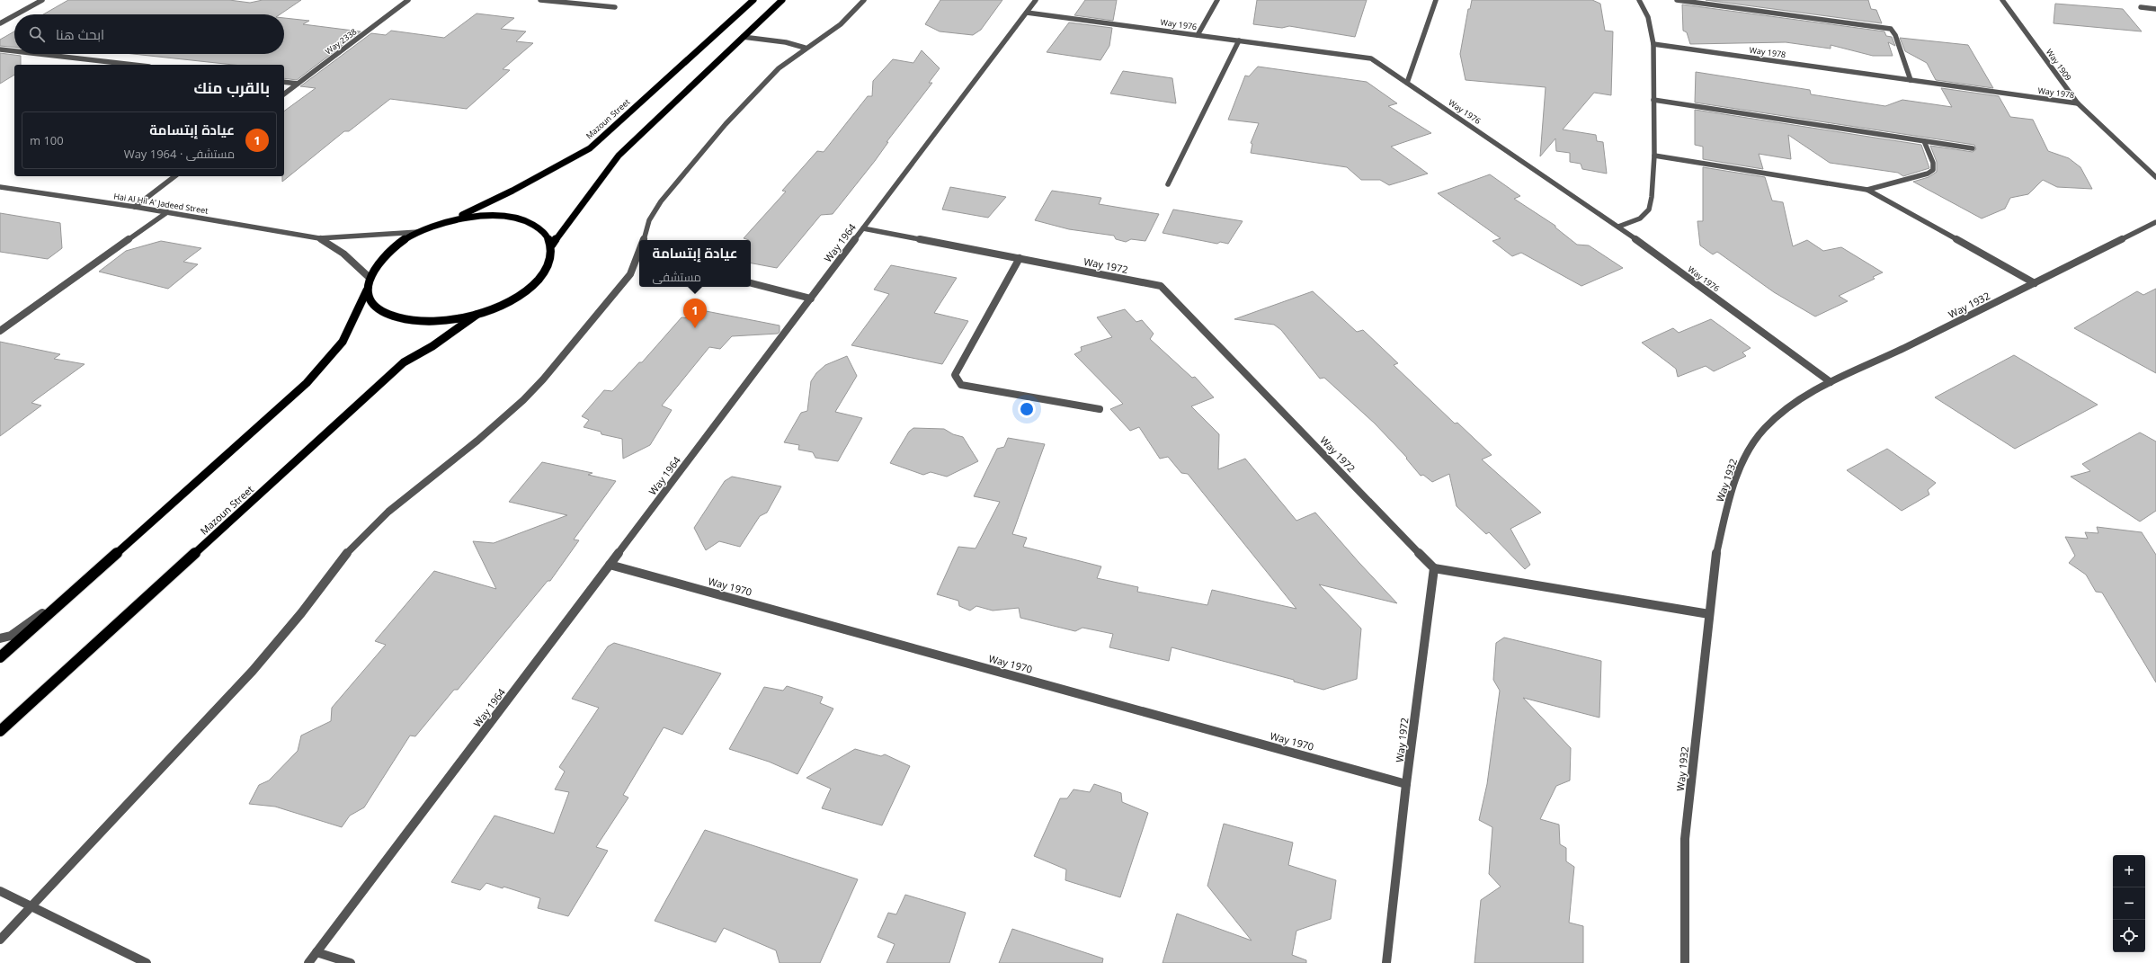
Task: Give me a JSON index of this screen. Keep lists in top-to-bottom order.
{
  "streets": {
    "main road": ["Mazoun Street"],
    "street": [
      "Way 1976",
      "Way 2338",
      "Way 1978",
      "Way 1909",
      "Hai Al Hil A' Jadeed Street",
      "Way 1964",
      "Way 1972",
      "Way 1932",
      "Way 1970"
    ]
  },
  "crossings": [
    ["Way 1976", "Way 1964"],
    ["Way 1976", "Way 1932"],
    ["Way 1978", "Way 1909"],
    ["Way 1964", "Way 1972"],
    ["Way 1964", "Way 1970"],
    ["Way 1972", "Way 1970"]
  ],
  "page": {
    "search": "ابحث هنا",
    "heading": "بالقرب منك",
    "list": [
      {
        "mark": "1",
        "name": "عيادة إبتسامة",
        "note": "مستشفى · Way 1964",
        "value": "100 m"
      }
    ],
    "popup": ["عيادة إبتسامة", "مستشفى"],
    "pins": "1",
    "map_buttons": ["+", "−"]
  }
}
